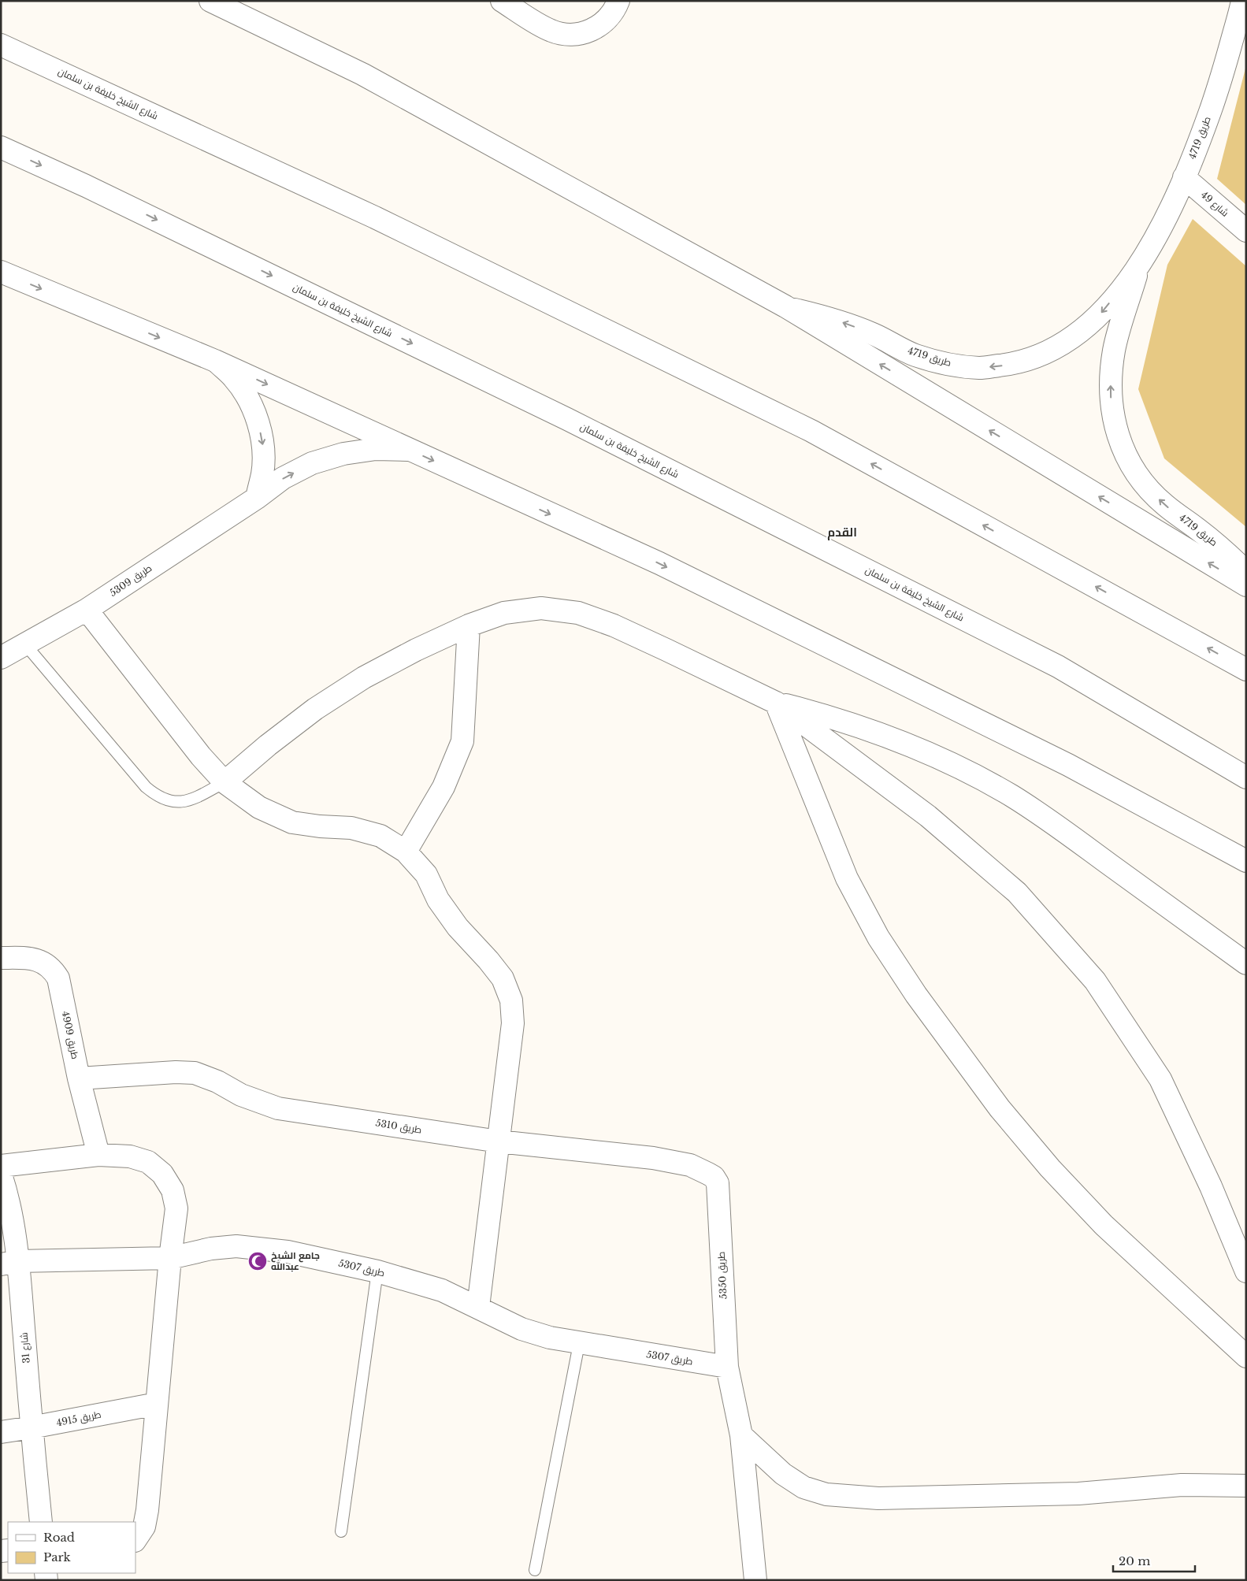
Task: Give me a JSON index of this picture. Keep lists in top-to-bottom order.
{
  "streets": {
    "main road": [
      "شارع الشيخ خليفة بن سلمان",
      "طريق 4719",
      "شارع 49",
      "طريق 5309",
      "طريق 4909",
      "طريق 5310",
      "طريق 5307",
      "طريق 5350",
      "شارع 31",
      "طريق 4915"
    ]
  },
  "crossings": [
    ["طريق 4719", "شارع 49"],
    ["طريق 4909", "طريق 5310"],
    ["طريق 5310", "طريق 5350"],
    ["طريق 5307", "طريق 5350"],
    ["طريق 5307", "شارع 31"],
    ["شارع 31", "طريق 4915"]
  ],
  "districts": ["القدم"],
  "places": {
    "mosque": ["جامع الشيخ عبدالله"]
  },
  "legend": ["Road", "Park"],
  "scale_bar": "20 m"
}
